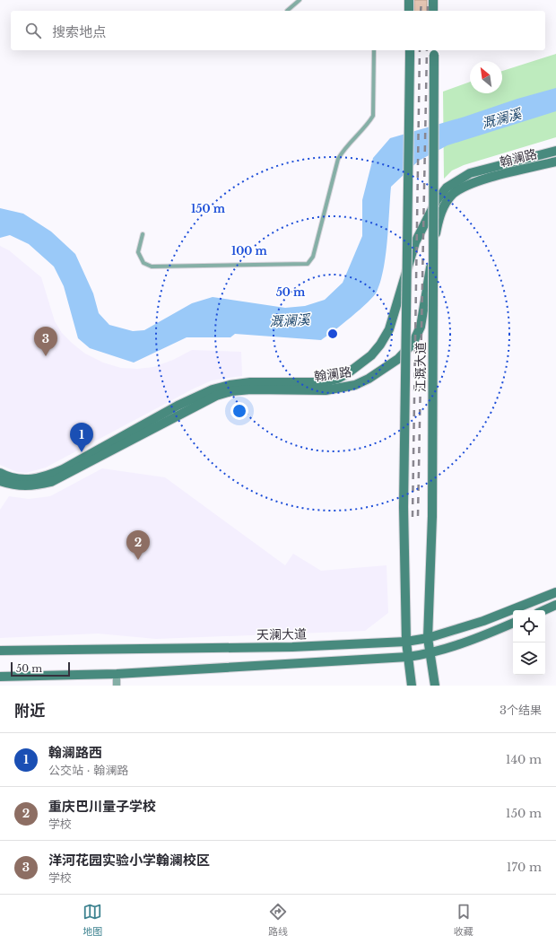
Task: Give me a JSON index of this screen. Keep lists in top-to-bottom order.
{
  "streets": {
    "street": ["翰澜路", "江溉大道", "天澜大道"]
  },
  "crossings": [
    ["江溉大道", "天澜大道"]
  ],
  "water": ["溉澜溪"],
  "scale_bar": "50 m",
  "north": "top left",
  "page": {
    "search": "搜索地点",
    "pins": ["3", "1", "2"],
    "scale": "50 m",
    "heading": ["附近", "3个结果"],
    "list": [
      {
        "mark": "1",
        "name": "翰澜路西",
        "note": "公交站 · 翰澜路",
        "value": "140 m"
      },
      {
        "mark": "2",
        "name": "重庆巴川量子学校",
        "note": "学校",
        "value": "150 m"
      },
      {
        "mark": "3",
        "name": "洋河花园实验小学翰澜校区",
        "note": "学校",
        "value": "170 m"
      }
    ],
    "nav": ["地图", "路线", "收藏"]
  },
  "rings": ["150 m", "100 m", "50 m"]
}
